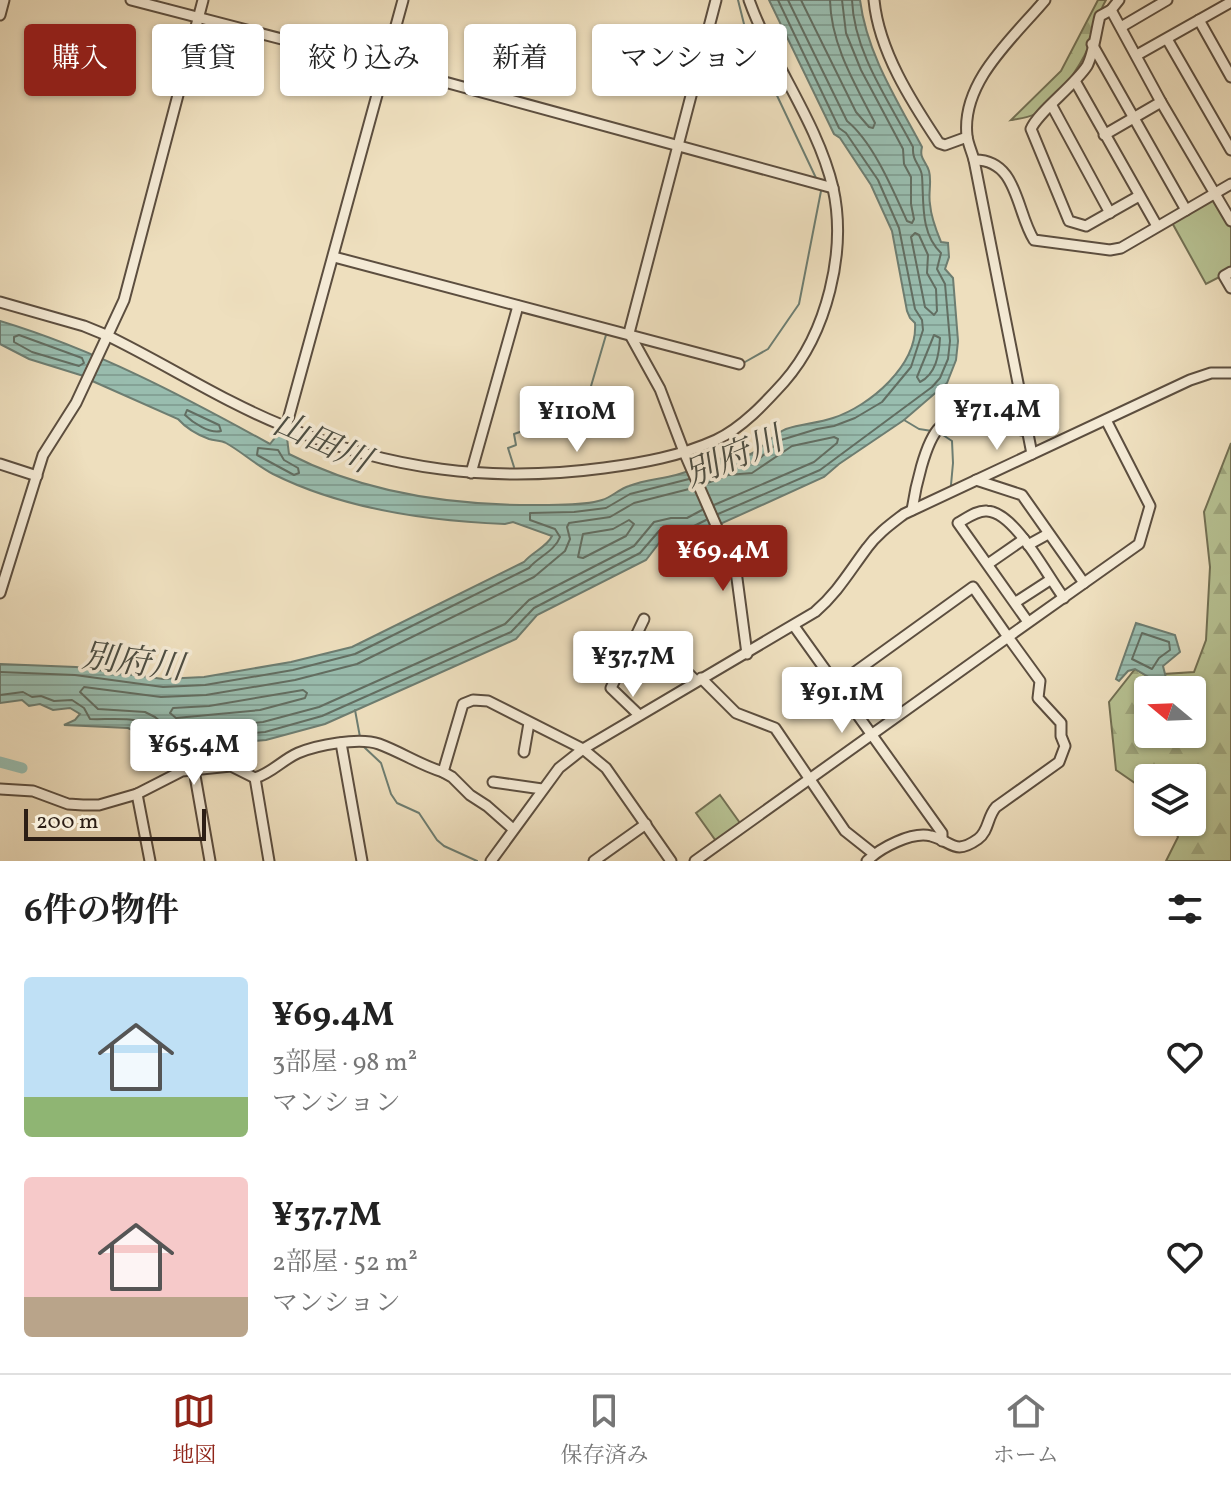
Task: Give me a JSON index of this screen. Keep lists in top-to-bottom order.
{
  "water": ["山田川", "別府川"],
  "scale_bar": "200 m",
  "north": "left",
  "page": {
    "chip": [
      "購入",
      "賃貸",
      "絞り込み",
      "新着",
      "マンション"
    ],
    "price": [
      "¥71.4M",
      "¥110M",
      "¥69.4M",
      "¥37.7M",
      "¥91.1M",
      "¥65.4M"
    ],
    "scale": "200 m",
    "heading": "6件の物件",
    "list": [
      {
        "name": "¥69.4M",
        "note": "3部屋 · 98 m² · マンション"
      },
      {
        "name": "¥37.7M",
        "note": "2部屋 · 52 m² · マンション"
      }
    ],
    "tabs": ["地図", "保存済み", "ホーム"]
  }
}
